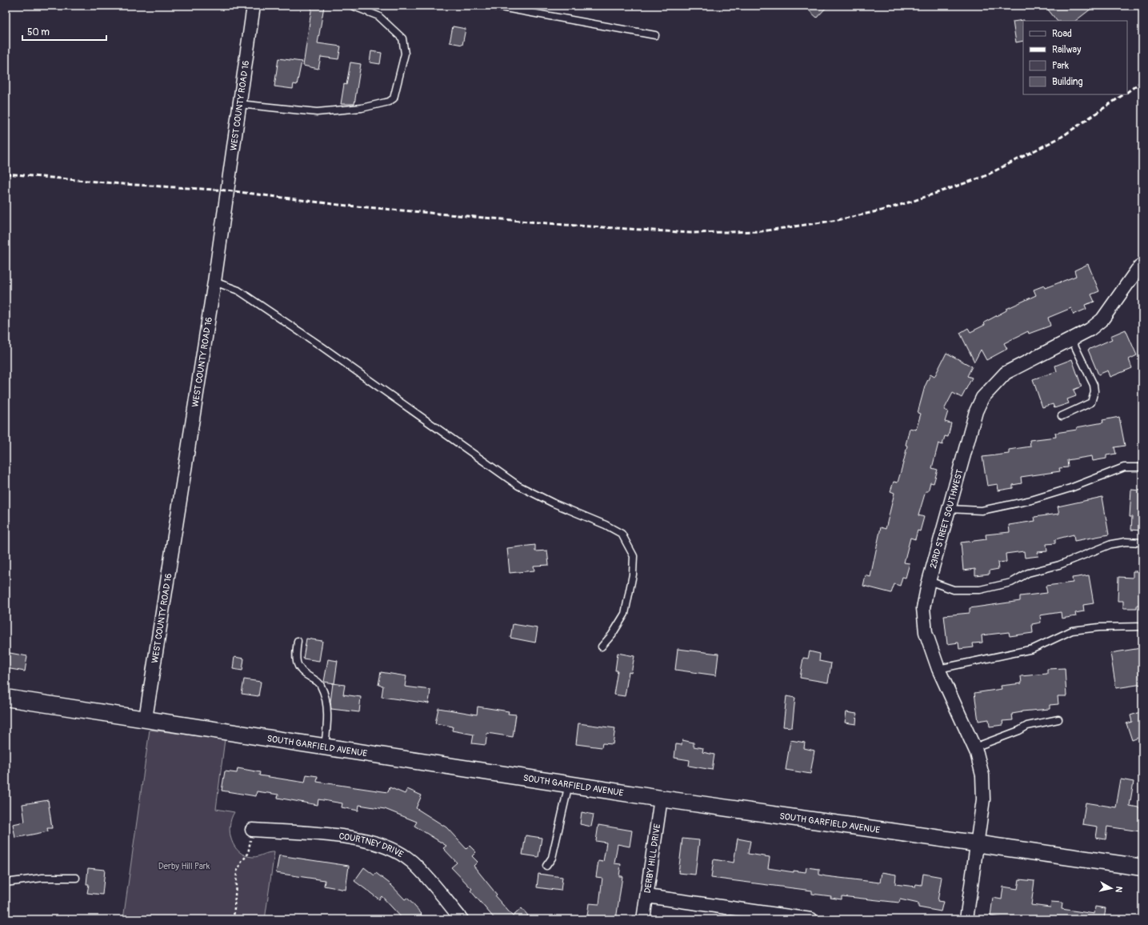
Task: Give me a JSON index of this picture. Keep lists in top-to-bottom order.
{
  "streets": {
    "street": [
      "WEST COUNTY ROAD 16",
      "23RD STREET SOUTHWEST",
      "SOUTH GARFIELD AVENUE",
      "COURTNEY DRIVE",
      "DERBY HILL DRIVE"
    ]
  },
  "crossings": [
    ["WEST COUNTY ROAD 16", "SOUTH GARFIELD AVENUE"],
    ["23RD STREET SOUTHWEST", "SOUTH GARFIELD AVENUE"],
    ["SOUTH GARFIELD AVENUE", "DERBY HILL DRIVE"]
  ],
  "parks": ["Derby Hill Park"],
  "legend": [
    "Road",
    "Railway",
    "Park",
    "Building"
  ],
  "scale_bar": "50 m",
  "north": "right"
}
